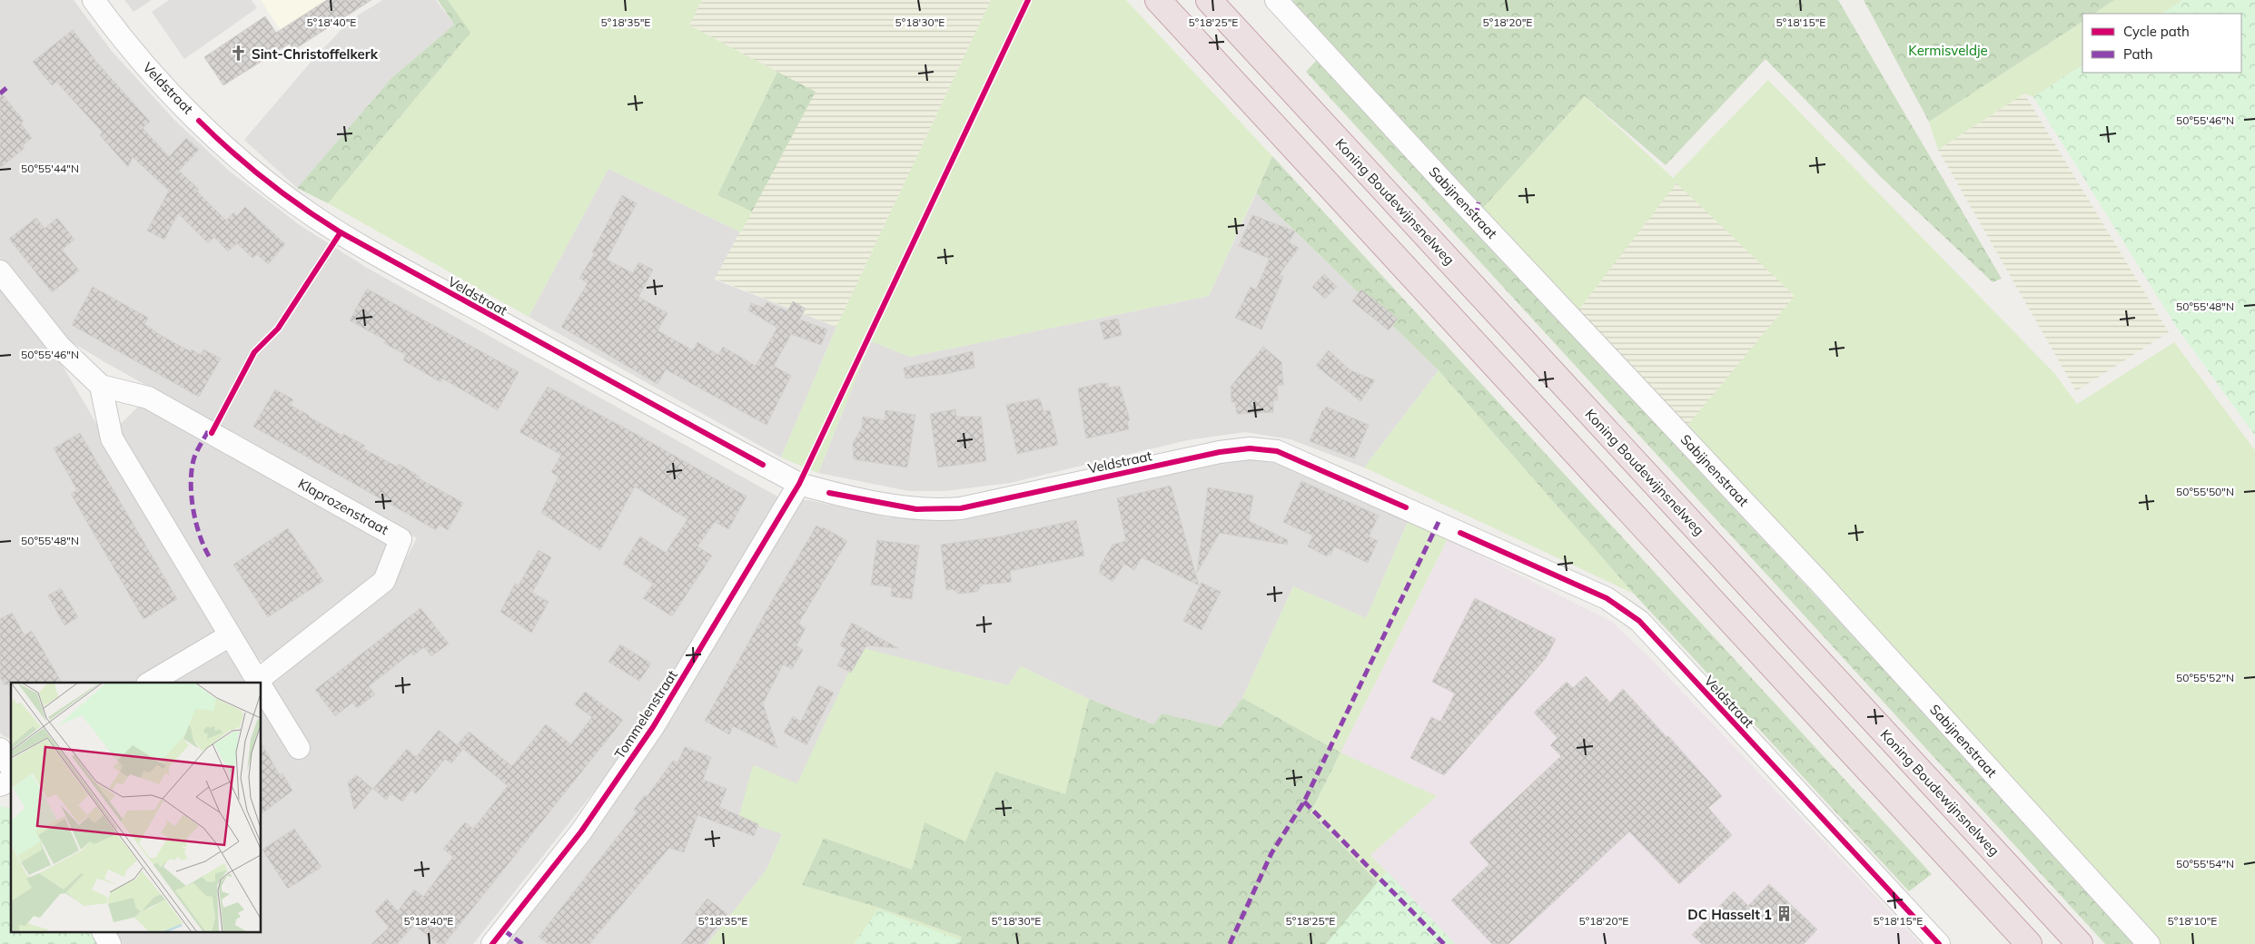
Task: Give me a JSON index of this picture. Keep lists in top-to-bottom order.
{
  "streets": {
    "highway": ["Koning Boudewijnsnelweg"],
    "street": [
      "Veldstraat",
      "Sabijnenstraat",
      "Klaprozenstraat",
      "Tommelenstraat"
    ]
  },
  "crossings": [
    ["Veldstraat", "Tommelenstraat"]
  ],
  "parks": ["Kermisveldje"],
  "places": {
    "church": ["Sint-Christoffelkerk"],
    "building": ["DC Hasselt 1"]
  },
  "legend": ["Cycle path", "Path"],
  "coordinates": [
    "5°18'40\"E",
    "5°18'35\"E",
    "5°18'30\"E",
    "5°18'25\"E",
    "5°18'20\"E",
    "5°18'15\"E",
    "50°55'46\"N",
    "50°55'44\"N",
    "50°55'48\"N",
    "50°55'50\"N",
    "50°55'52\"N",
    "50°55'54\"N",
    "5°18'10\"E"
  ]
}
